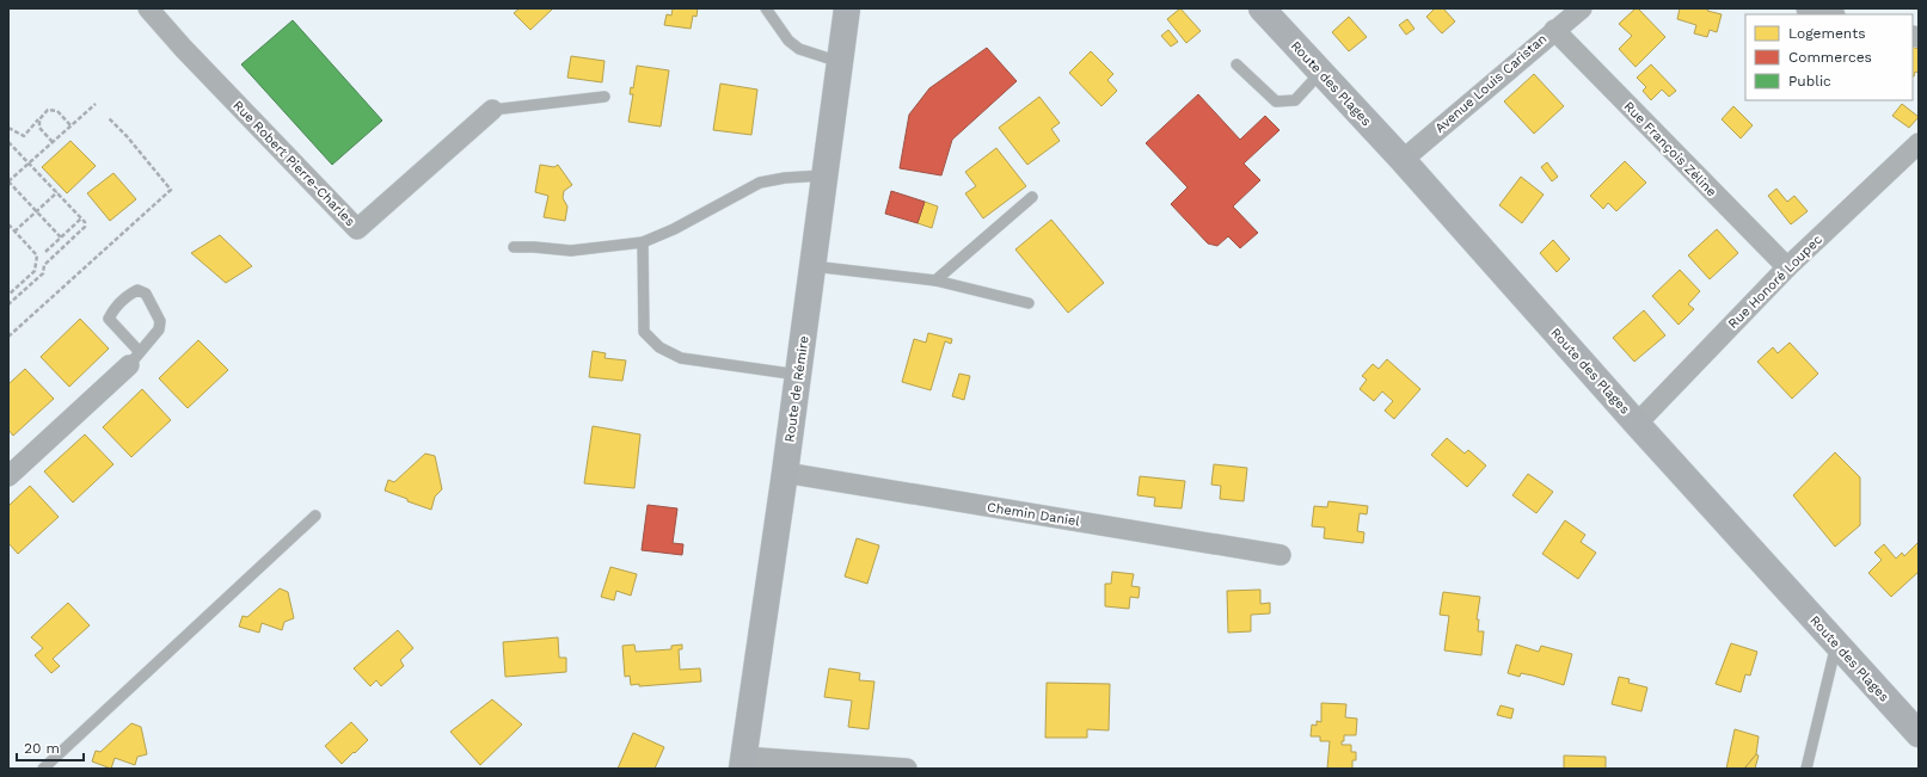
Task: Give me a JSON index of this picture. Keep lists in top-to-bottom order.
{
  "streets": {
    "street": [
      "Route des Plages",
      "Avenue Louis Caristan",
      "Rue François Zéline",
      "Rue Robert Pierre-Charles",
      "Rue Honoré Loupec",
      "Route de Rémire",
      "Chemin Daniel"
    ]
  },
  "crossings": [
    ["Route des Plages", "Avenue Louis Caristan"],
    ["Route des Plages", "Rue Honoré Loupec"],
    ["Avenue Louis Caristan", "Rue François Zéline"],
    ["Rue François Zéline", "Rue Honoré Loupec"],
    ["Route de Rémire", "Chemin Daniel"]
  ],
  "legend": ["Logements", "Commerces", "Public"],
  "scale_bar": "20 m"
}
